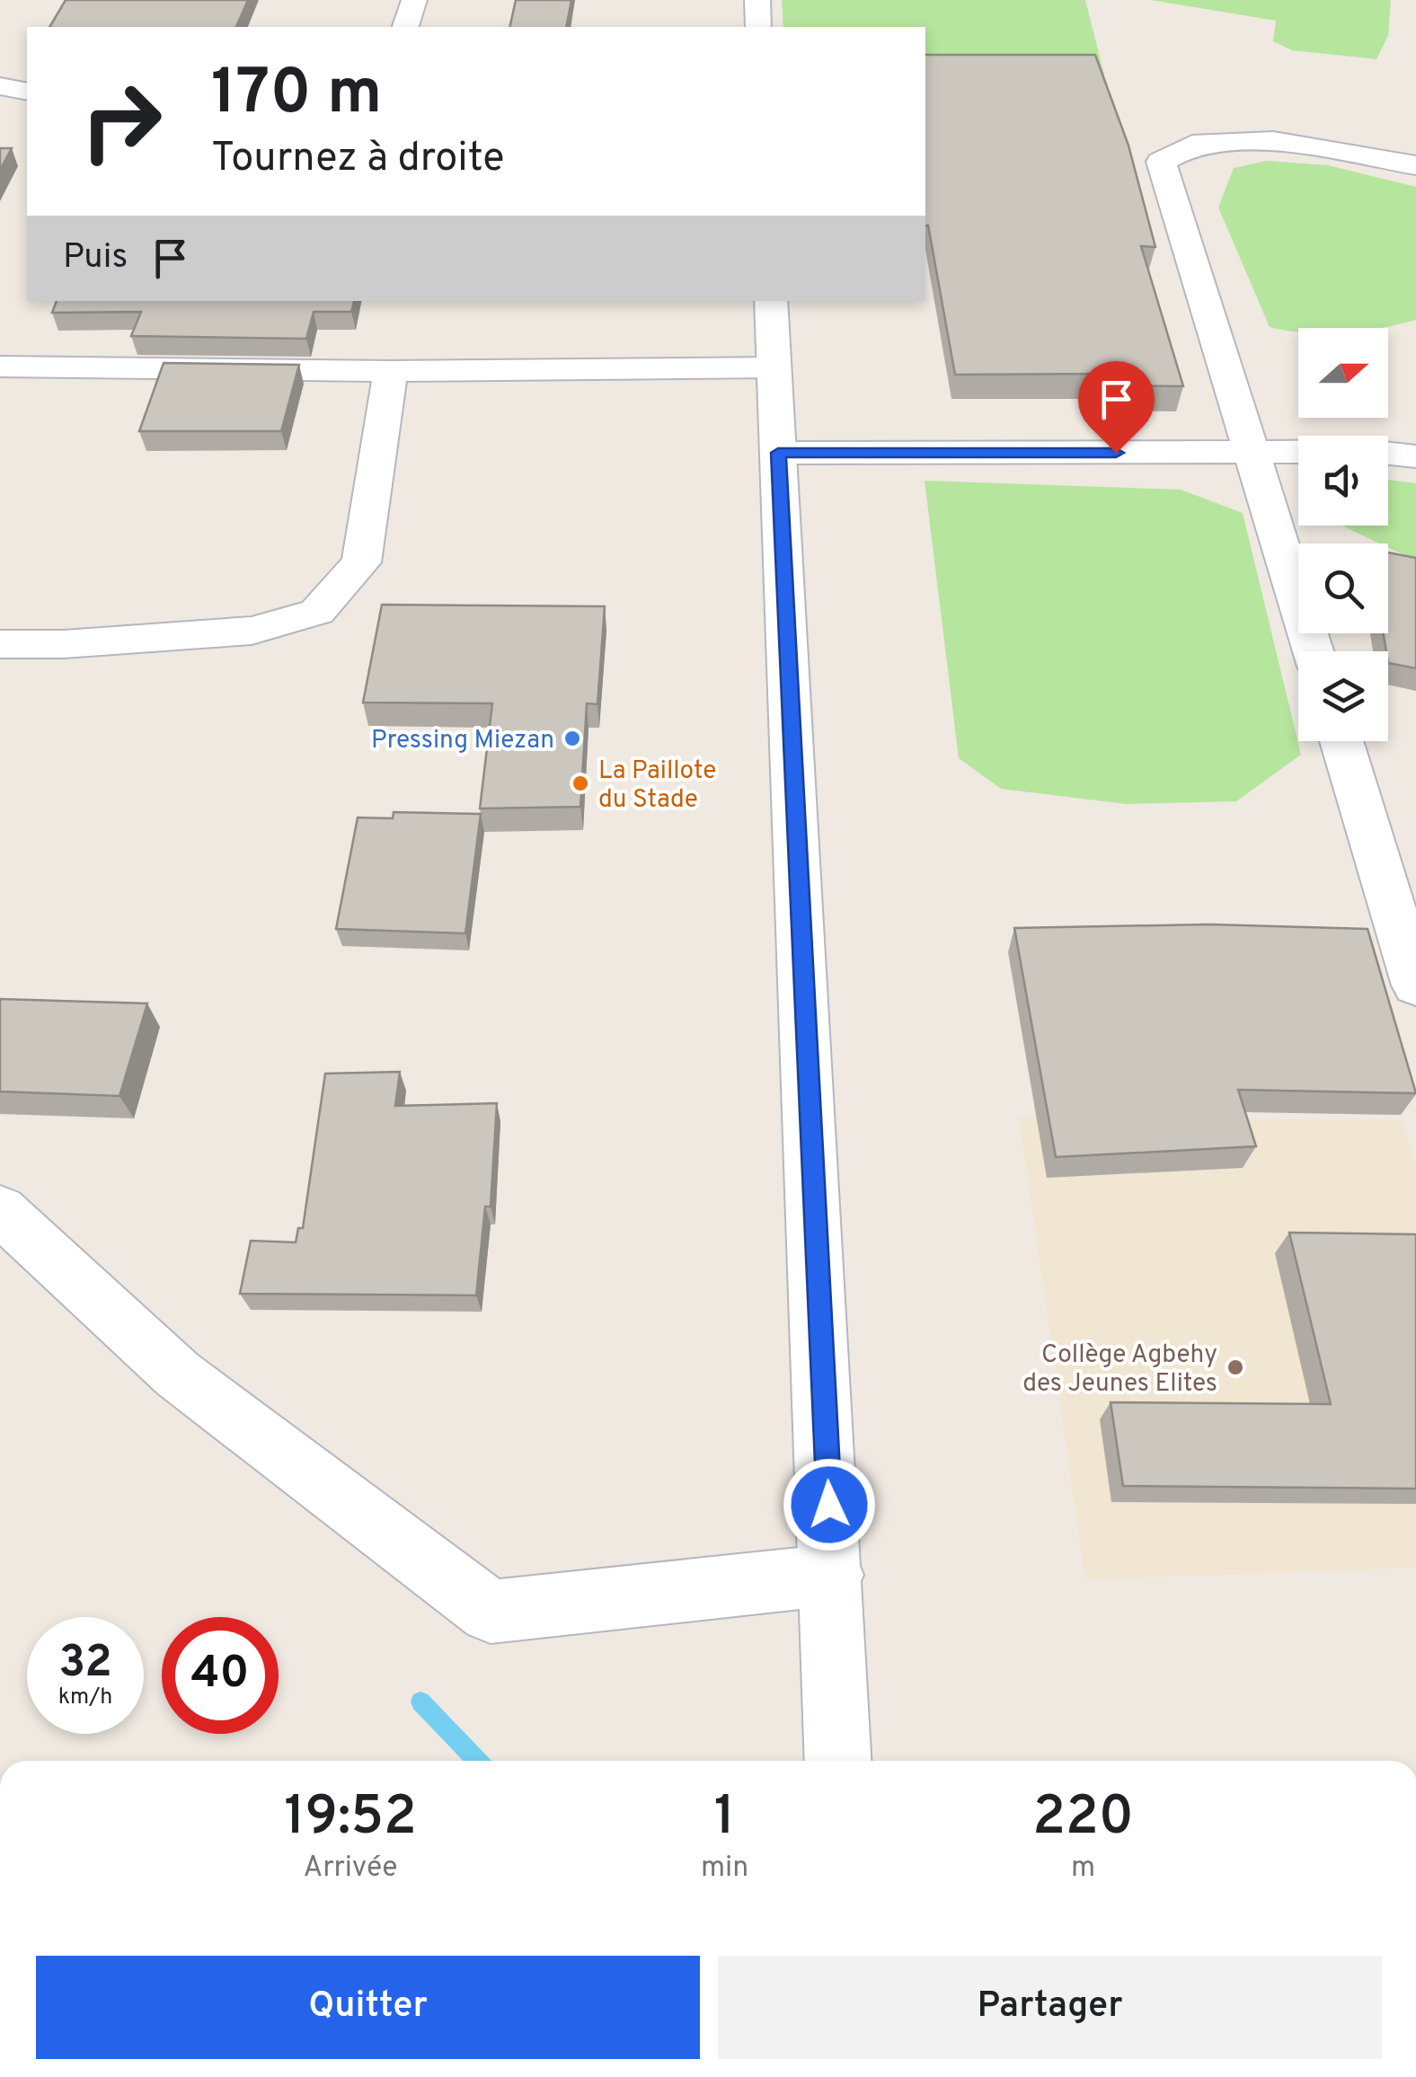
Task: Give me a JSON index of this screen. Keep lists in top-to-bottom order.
{
  "places": ["Pressing Miezan", "La Paillote du Stade", "Collège Agbehy des Jeunes Elites"],
  "north": "right",
  "page": {
    "turn": ["170 m", "Tournez à droite"],
    "then": "Puis",
    "speed": "32 km/h",
    "limit": "40",
    "eta": [
      "19:52",
      "Arrivée",
      "1",
      "min",
      "220",
      "m"
    ],
    "buttons": ["Quitter", "Partager"]
  }
}
